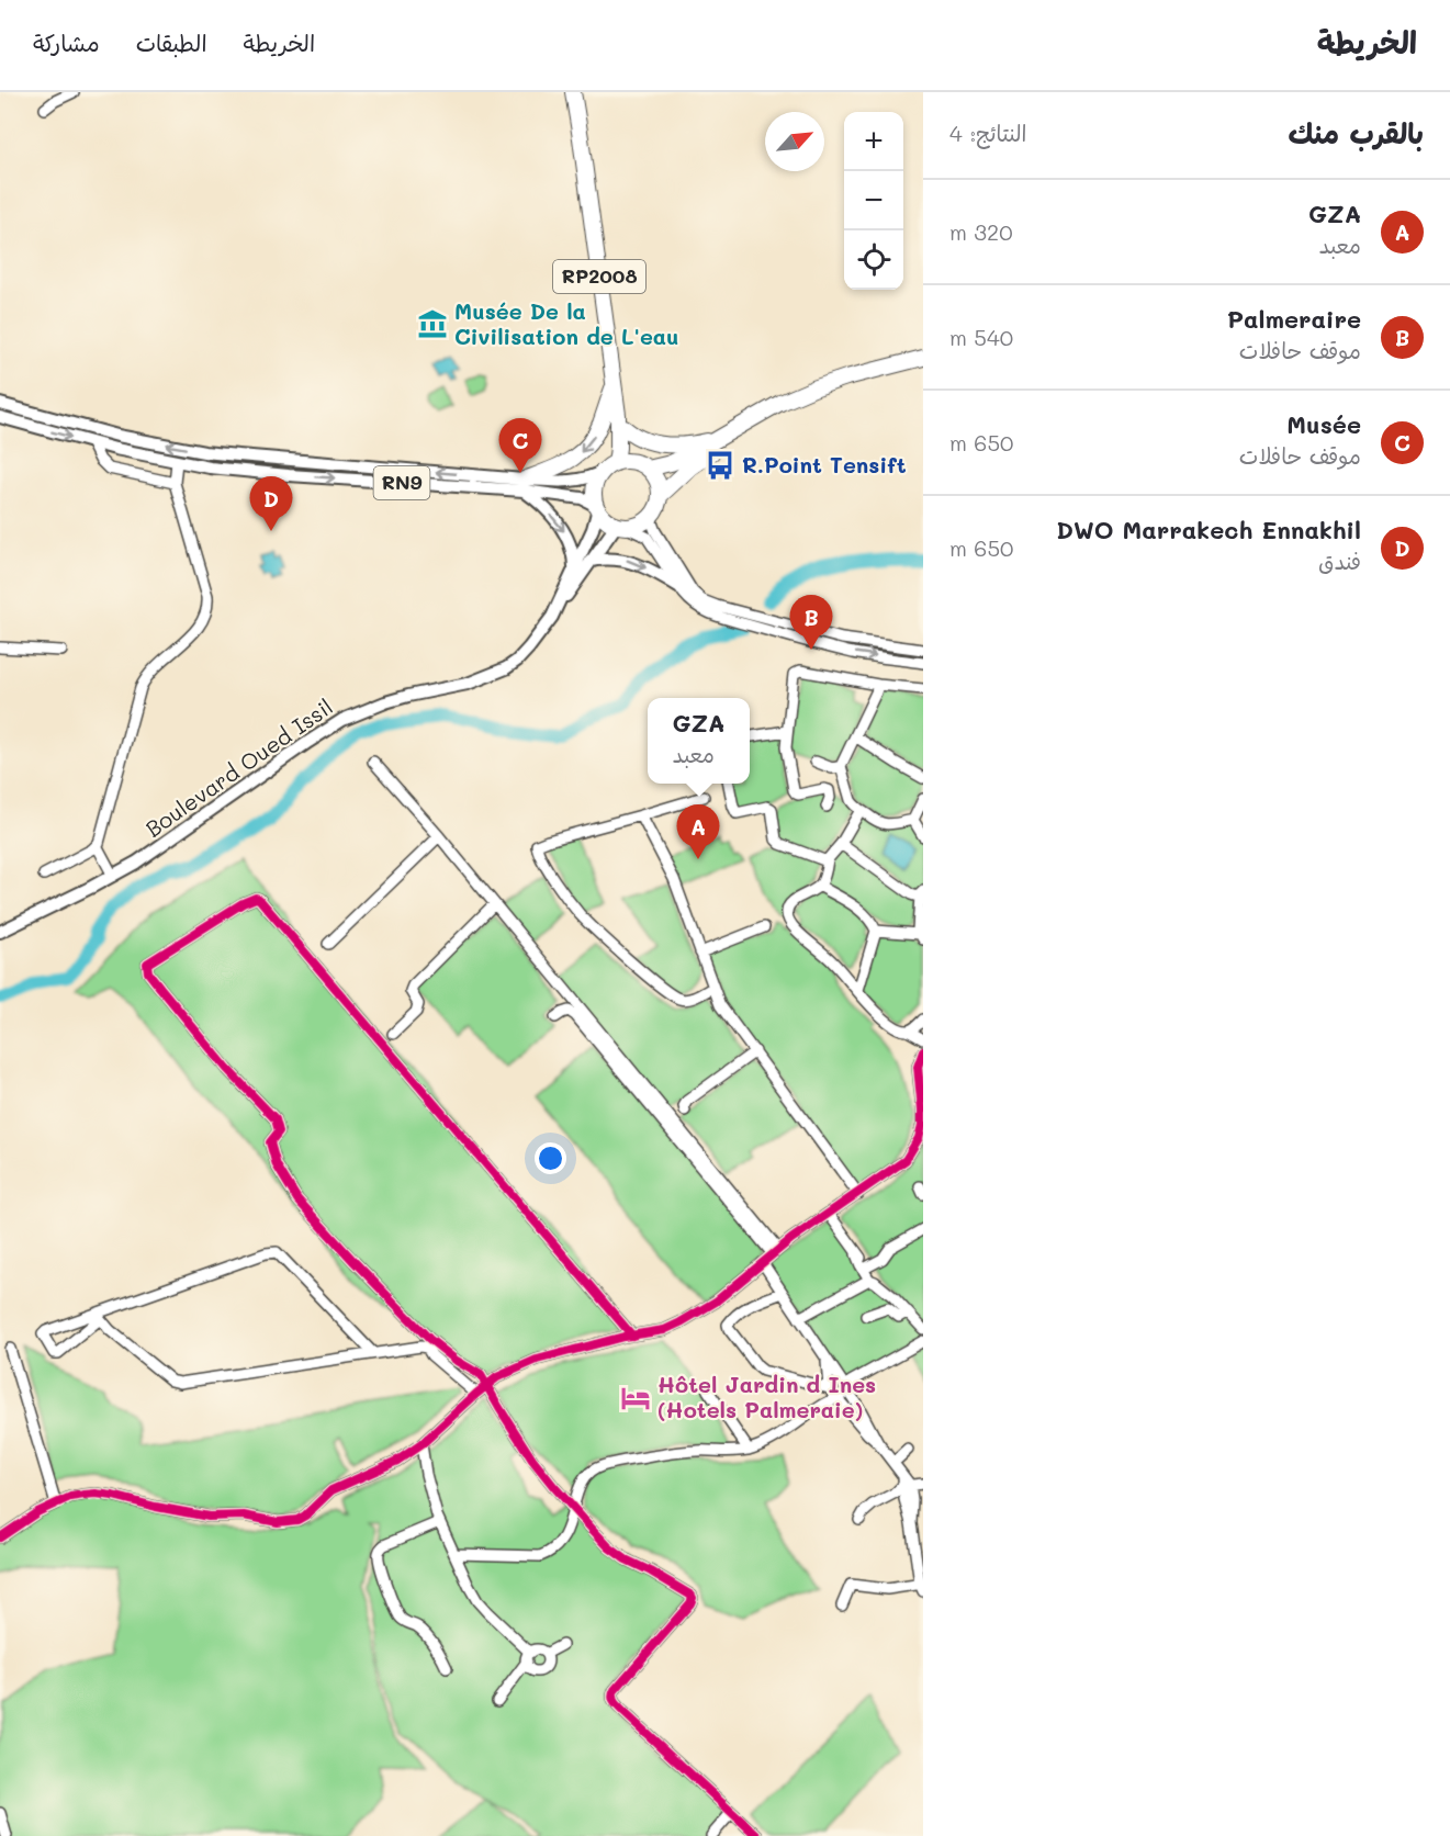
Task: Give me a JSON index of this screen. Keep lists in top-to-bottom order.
{
  "streets": {
    "highway": ["RP2008", "RN9"],
    "main road": ["Boulevard Oued Issil"]
  },
  "crossings": [
    ["RP2008", "RN9"],
    ["RP2008", "Boulevard Oued Issil"],
    ["RN9", "Boulevard Oued Issil"]
  ],
  "places": {
    "museum": ["Musée De la Civilisation de L'eau"],
    "bus stop": ["R.Point Tensift"],
    "hotel": ["Hôtel Jardin d Ines (Hotels Palmeraie)"]
  },
  "north": "top right",
  "page": {
    "header": "الخريطة",
    "nav": ["الخريطة", "الطبقات", "مشاركة"],
    "heading": ["بالقرب منك", "النتائج: 4"],
    "map_buttons": ["+", "−"],
    "list": [
      {
        "mark": "A",
        "name": "GZA",
        "note": "معبد",
        "value": "320 m"
      },
      {
        "mark": "B",
        "name": "Palmeraire",
        "note": "موقف حافلات",
        "value": "540 m"
      },
      {
        "mark": "C",
        "name": "Musée",
        "note": "موقف حافلات",
        "value": "650 m"
      },
      {
        "mark": "D",
        "name": "DWO Marrakech Ennakhil",
        "note": "فندق",
        "value": "650 m"
      }
    ],
    "pins": [
      "C",
      "D",
      "B",
      "A"
    ],
    "popup": ["GZA", "معبد"]
  }
}
